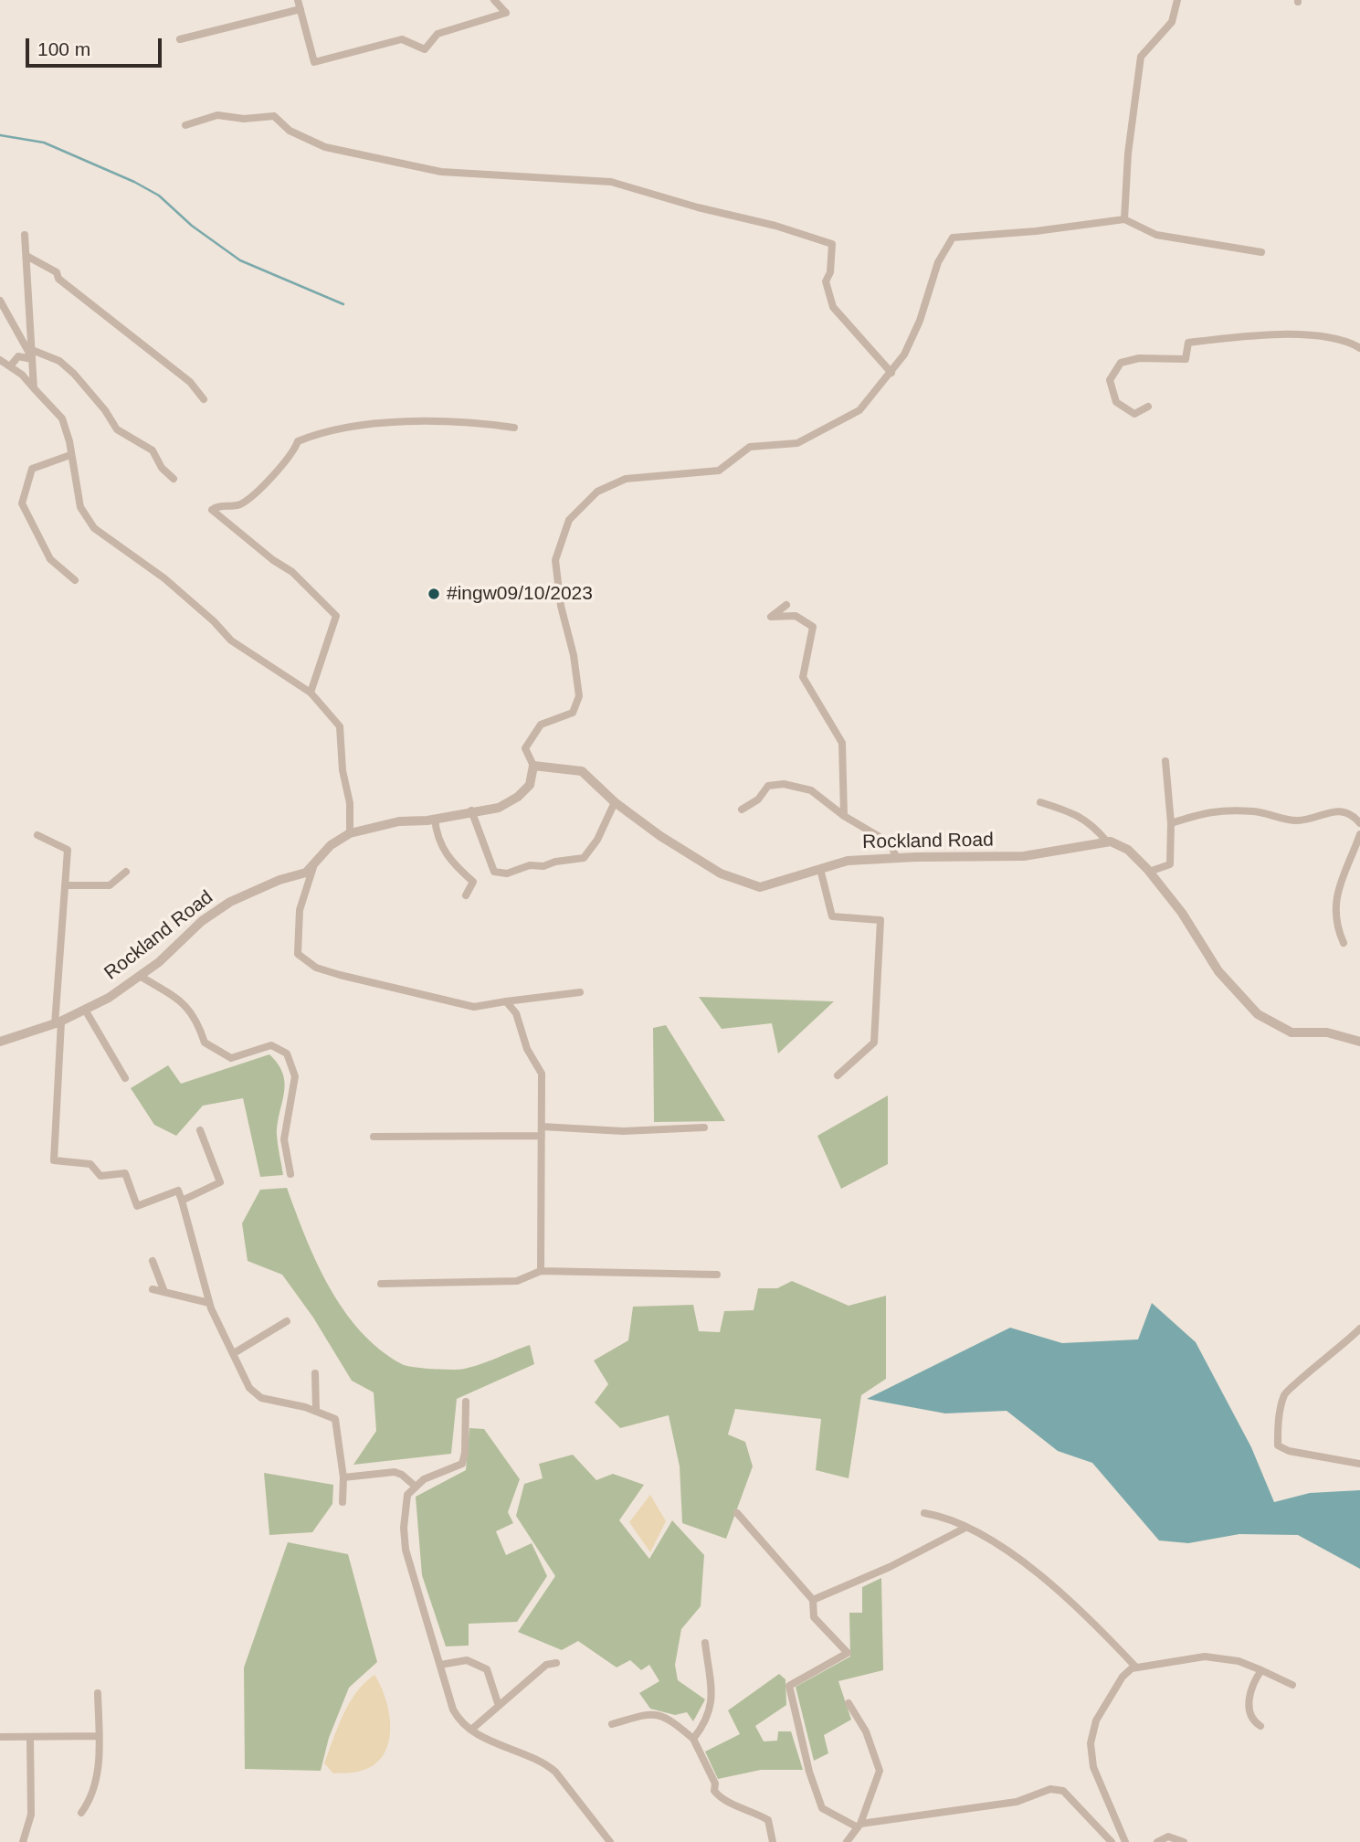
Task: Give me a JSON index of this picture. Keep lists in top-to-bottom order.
{
  "streets": {
    "street": ["Rockland Road"]
  },
  "places": ["#ingw09/10/2023"],
  "scale_bar": "100 m"
}
